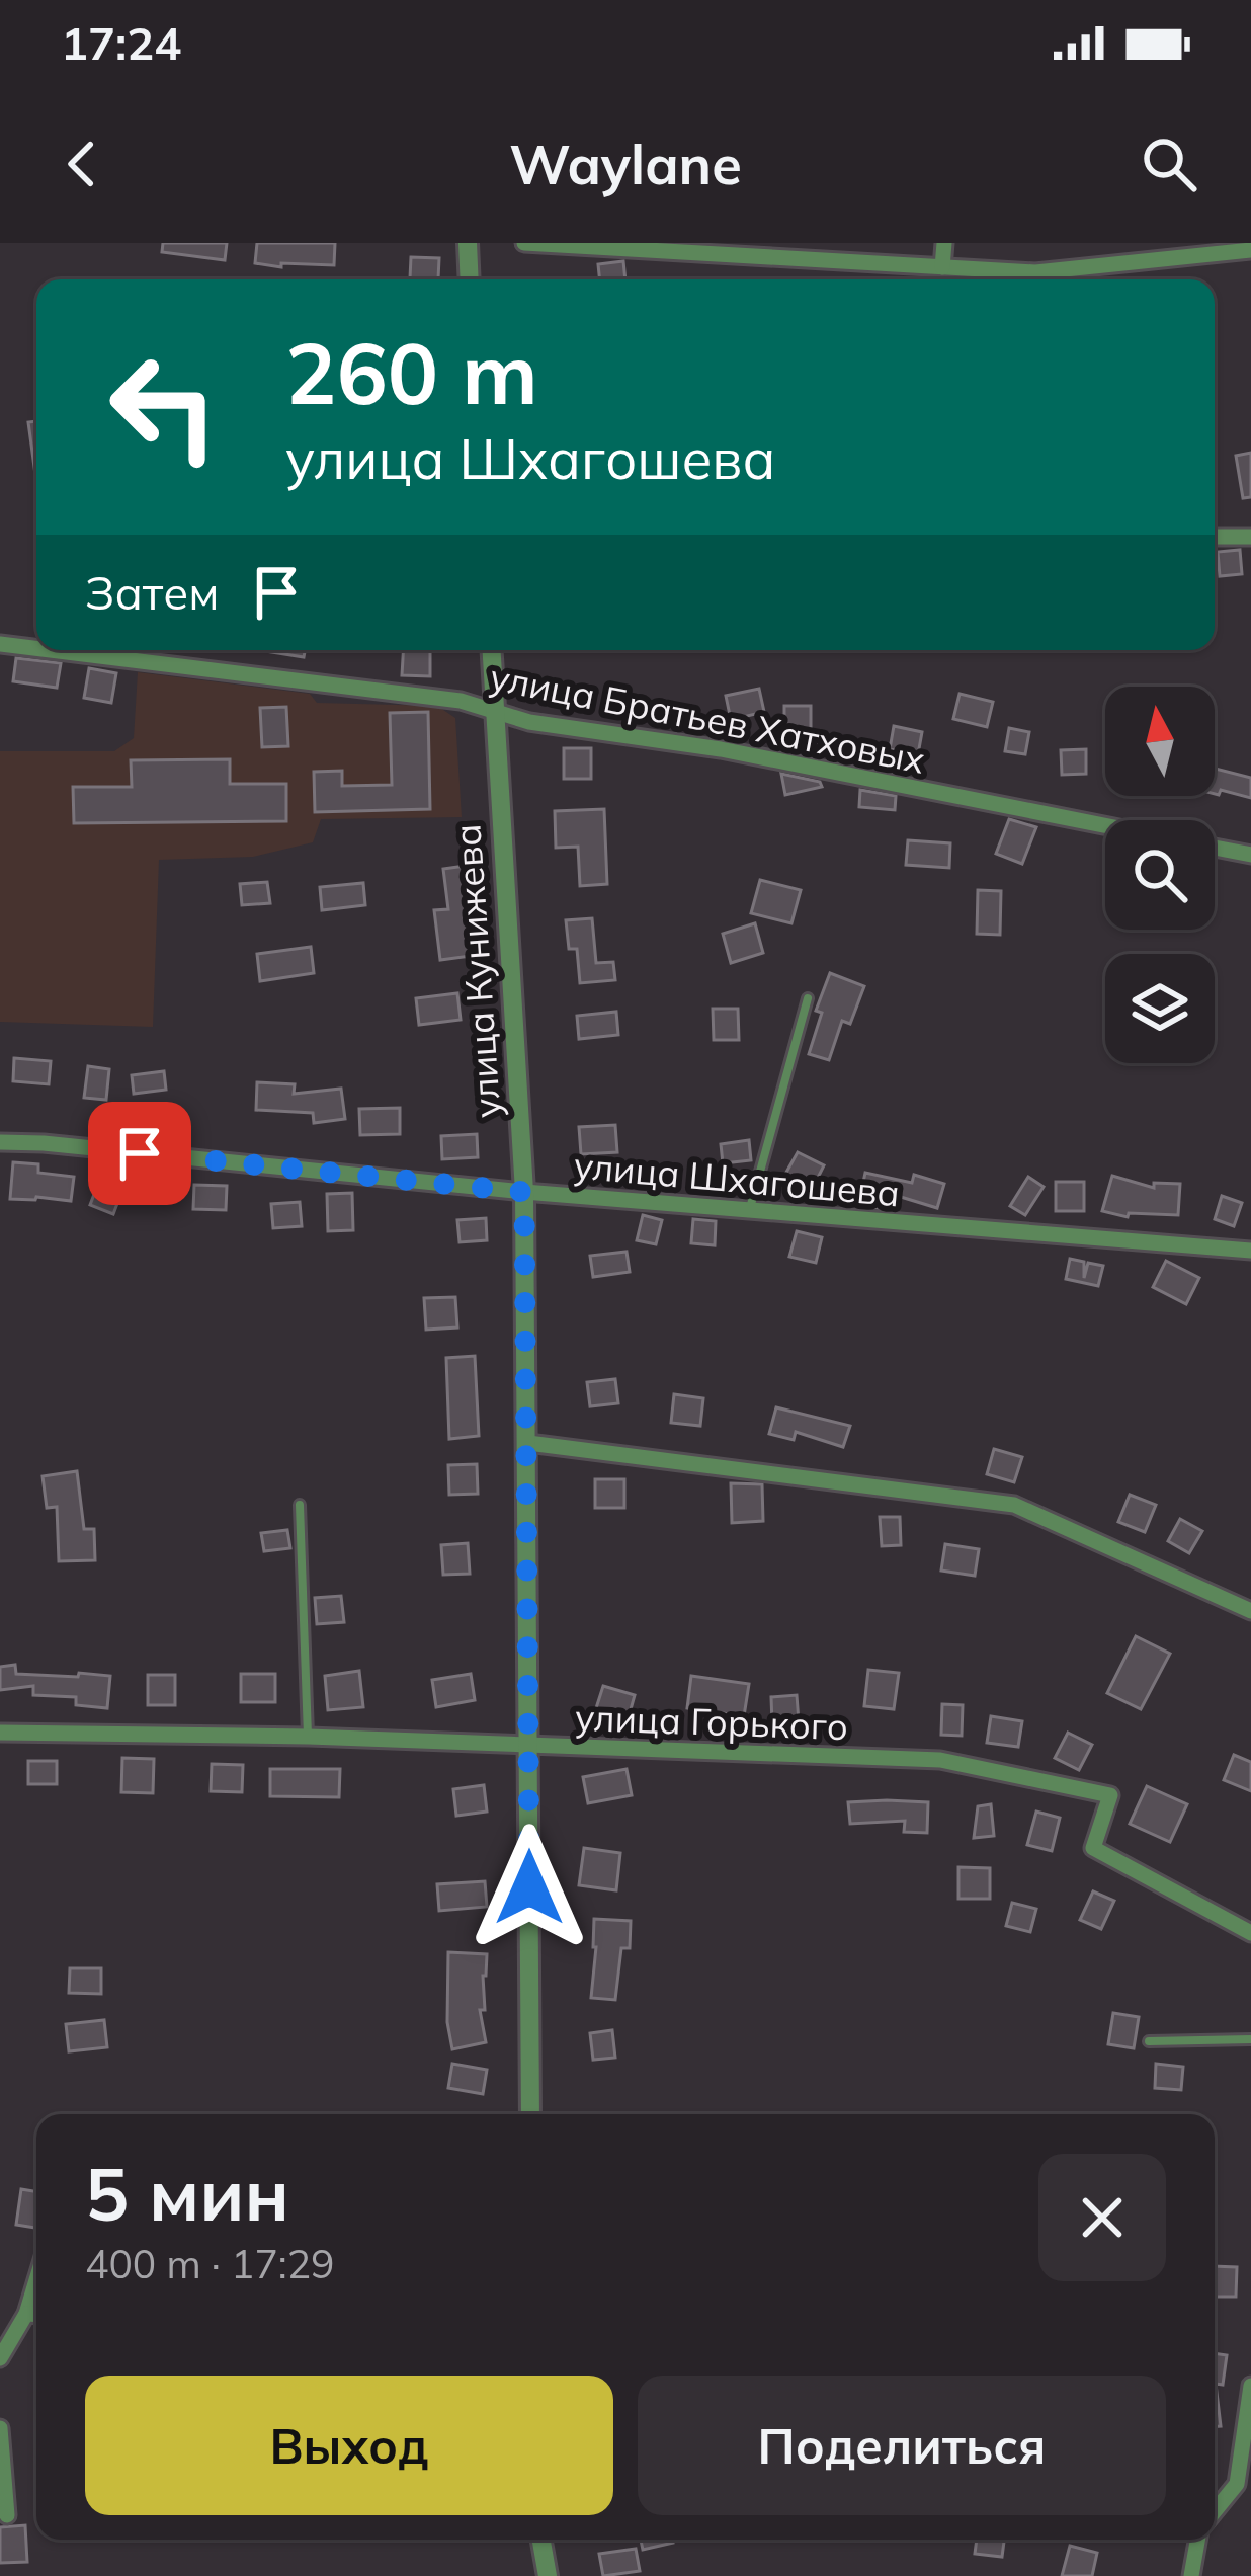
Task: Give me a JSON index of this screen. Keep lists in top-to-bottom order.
{
  "streets": {
    "street": [
      "улица Братьев Хатховых",
      "улица Кунижева",
      "улица Шхагошева",
      "улица Горького"
    ]
  },
  "crossings": [
    ["улица Братьев Хатховых", "улица Кунижева"],
    ["улица Кунижева", "улица Шхагошева"],
    ["улица Кунижева", "улица Горького"]
  ],
  "north": "top",
  "page": {
    "status": "17:24",
    "header": "Waylane",
    "turn": ["260 m", "улица Шхагошева"],
    "then": "Затем",
    "heading": ["5 мин", "400 m · 17:29"],
    "buttons": ["Выход", "Поделиться"]
  }
}
